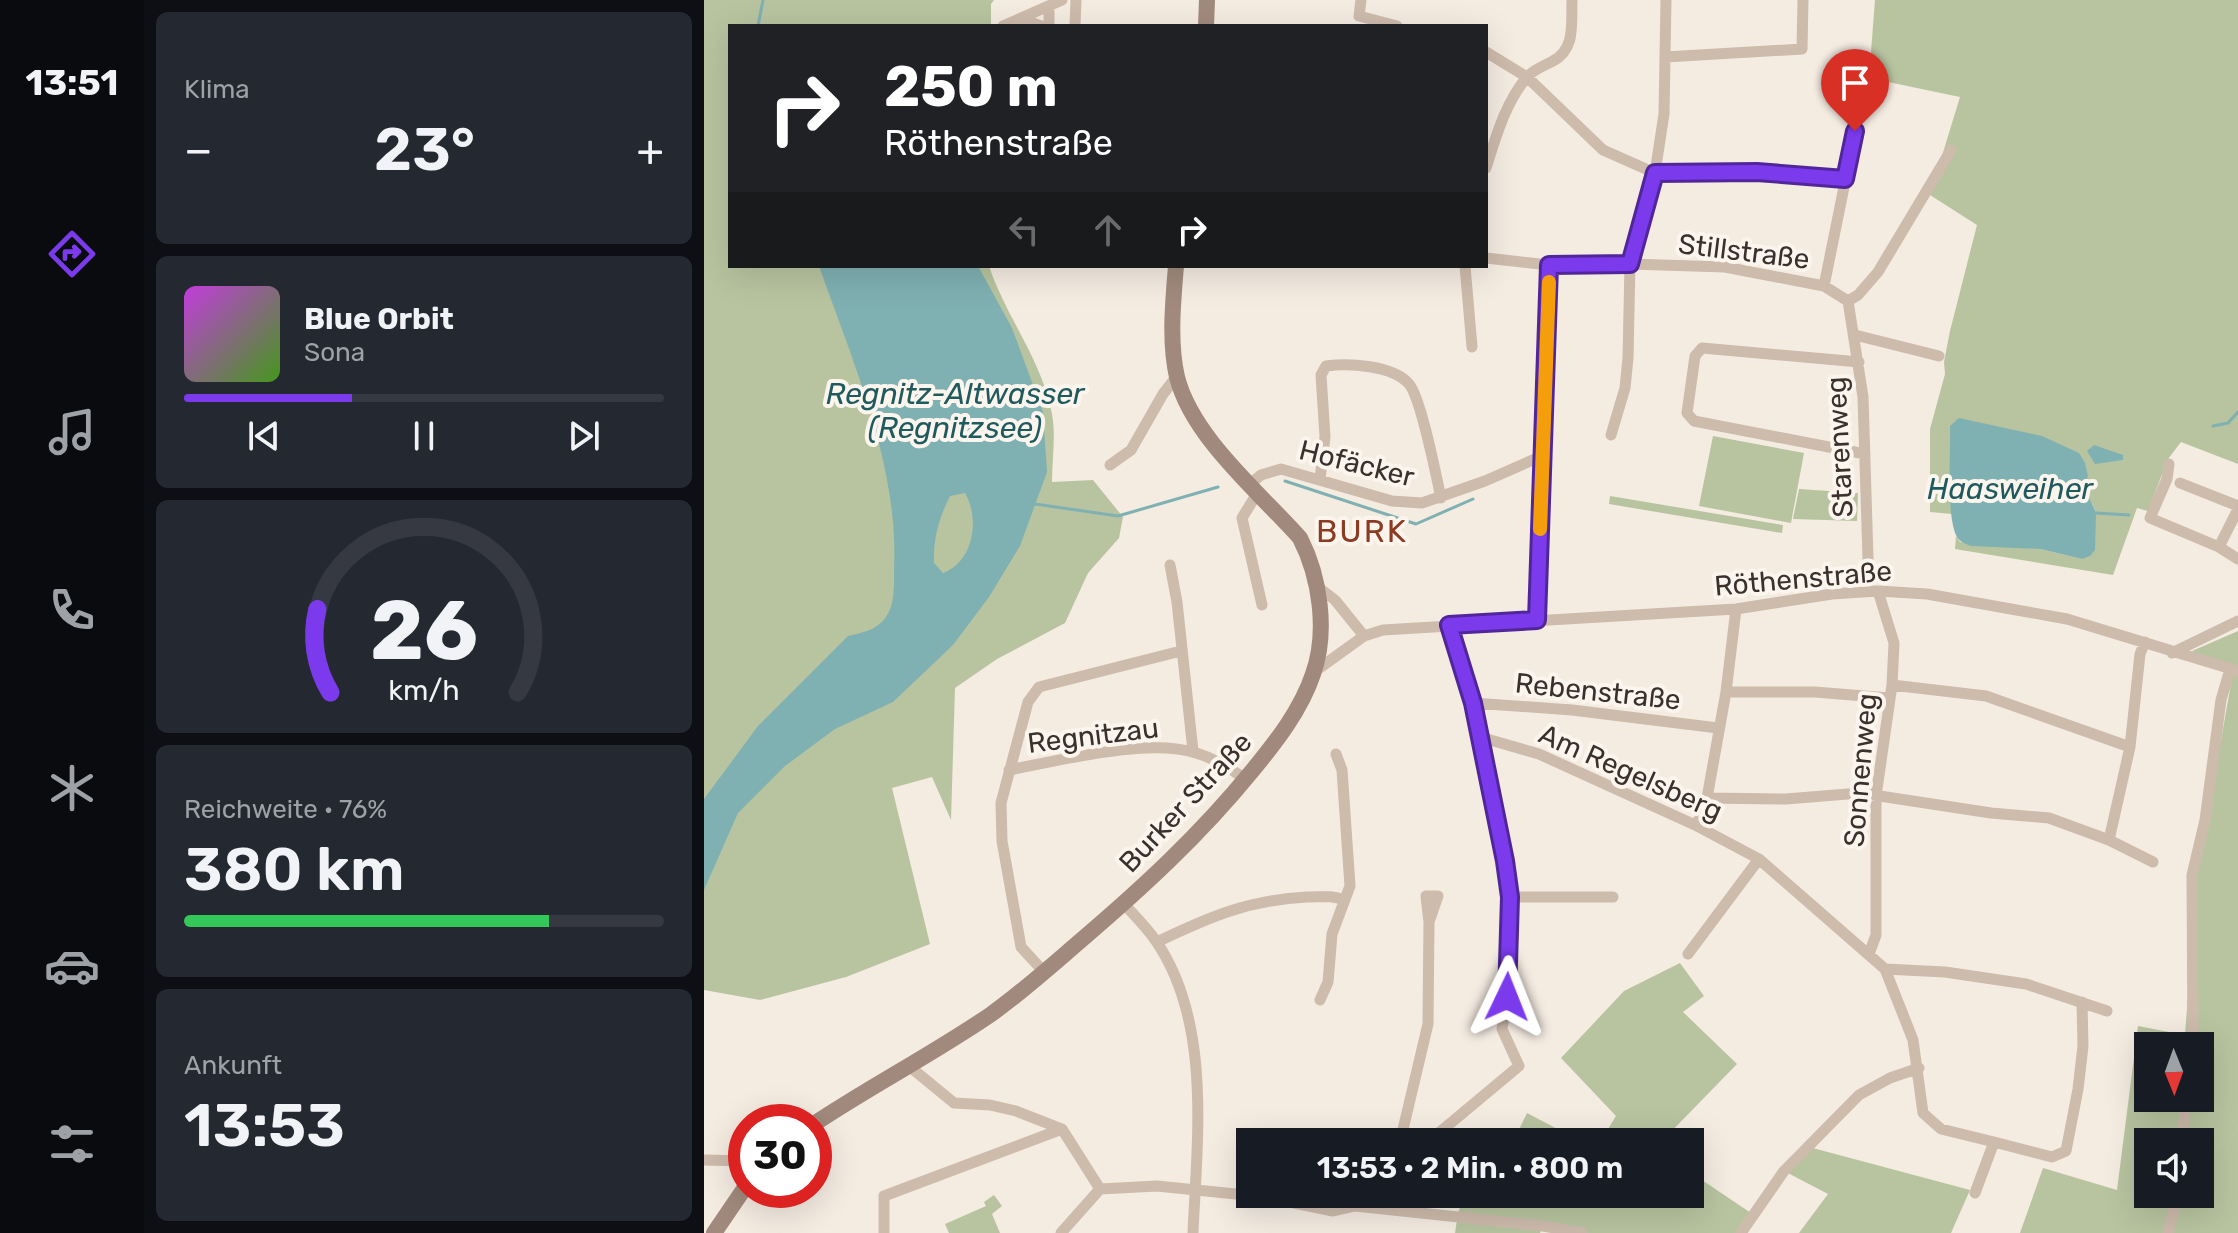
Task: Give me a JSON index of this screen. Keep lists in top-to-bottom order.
{
  "streets": {
    "main road": ["Burker Straße"],
    "street": [
      "Stillstraße",
      "Starenweg",
      "Hofäcker",
      "Röthenstraße",
      "Rebenstraße",
      "Regnitzau",
      "Sonnenweg",
      "Am Regelsberg"
    ]
  },
  "crossings": [
    ["Stillstraße", "Starenweg"],
    ["Starenweg", "Röthenstraße"],
    ["Starenweg", "Sonnenweg"],
    ["Hofäcker", "Burker Straße"],
    ["Röthenstraße", "Sonnenweg"],
    ["Röthenstraße", "Burker Straße"],
    ["Regnitzau", "Burker Straße"],
    ["Sonnenweg", "Am Regelsberg"]
  ],
  "districts": ["BURK"],
  "water": ["Regnitz-Altwasser (Regnitzsee)", "Haasweiher"],
  "north": "bottom",
  "page": {
    "tabs": "13:51",
    "tile": [
      "Klima",
      ["Reichweite · 76%", "380 km"],
      ["Ankunft", "13:53"]
    ],
    "turn": ["250 m", "Röthenstraße"],
    "heat": ["−", "23°", "+"],
    "song": ["Blue Orbit", "Sona"],
    "limit": "30",
    "trip": "13:53 · 2 Min. · 800 m",
    "gauge": ["26", "km/h"]
  }
}
